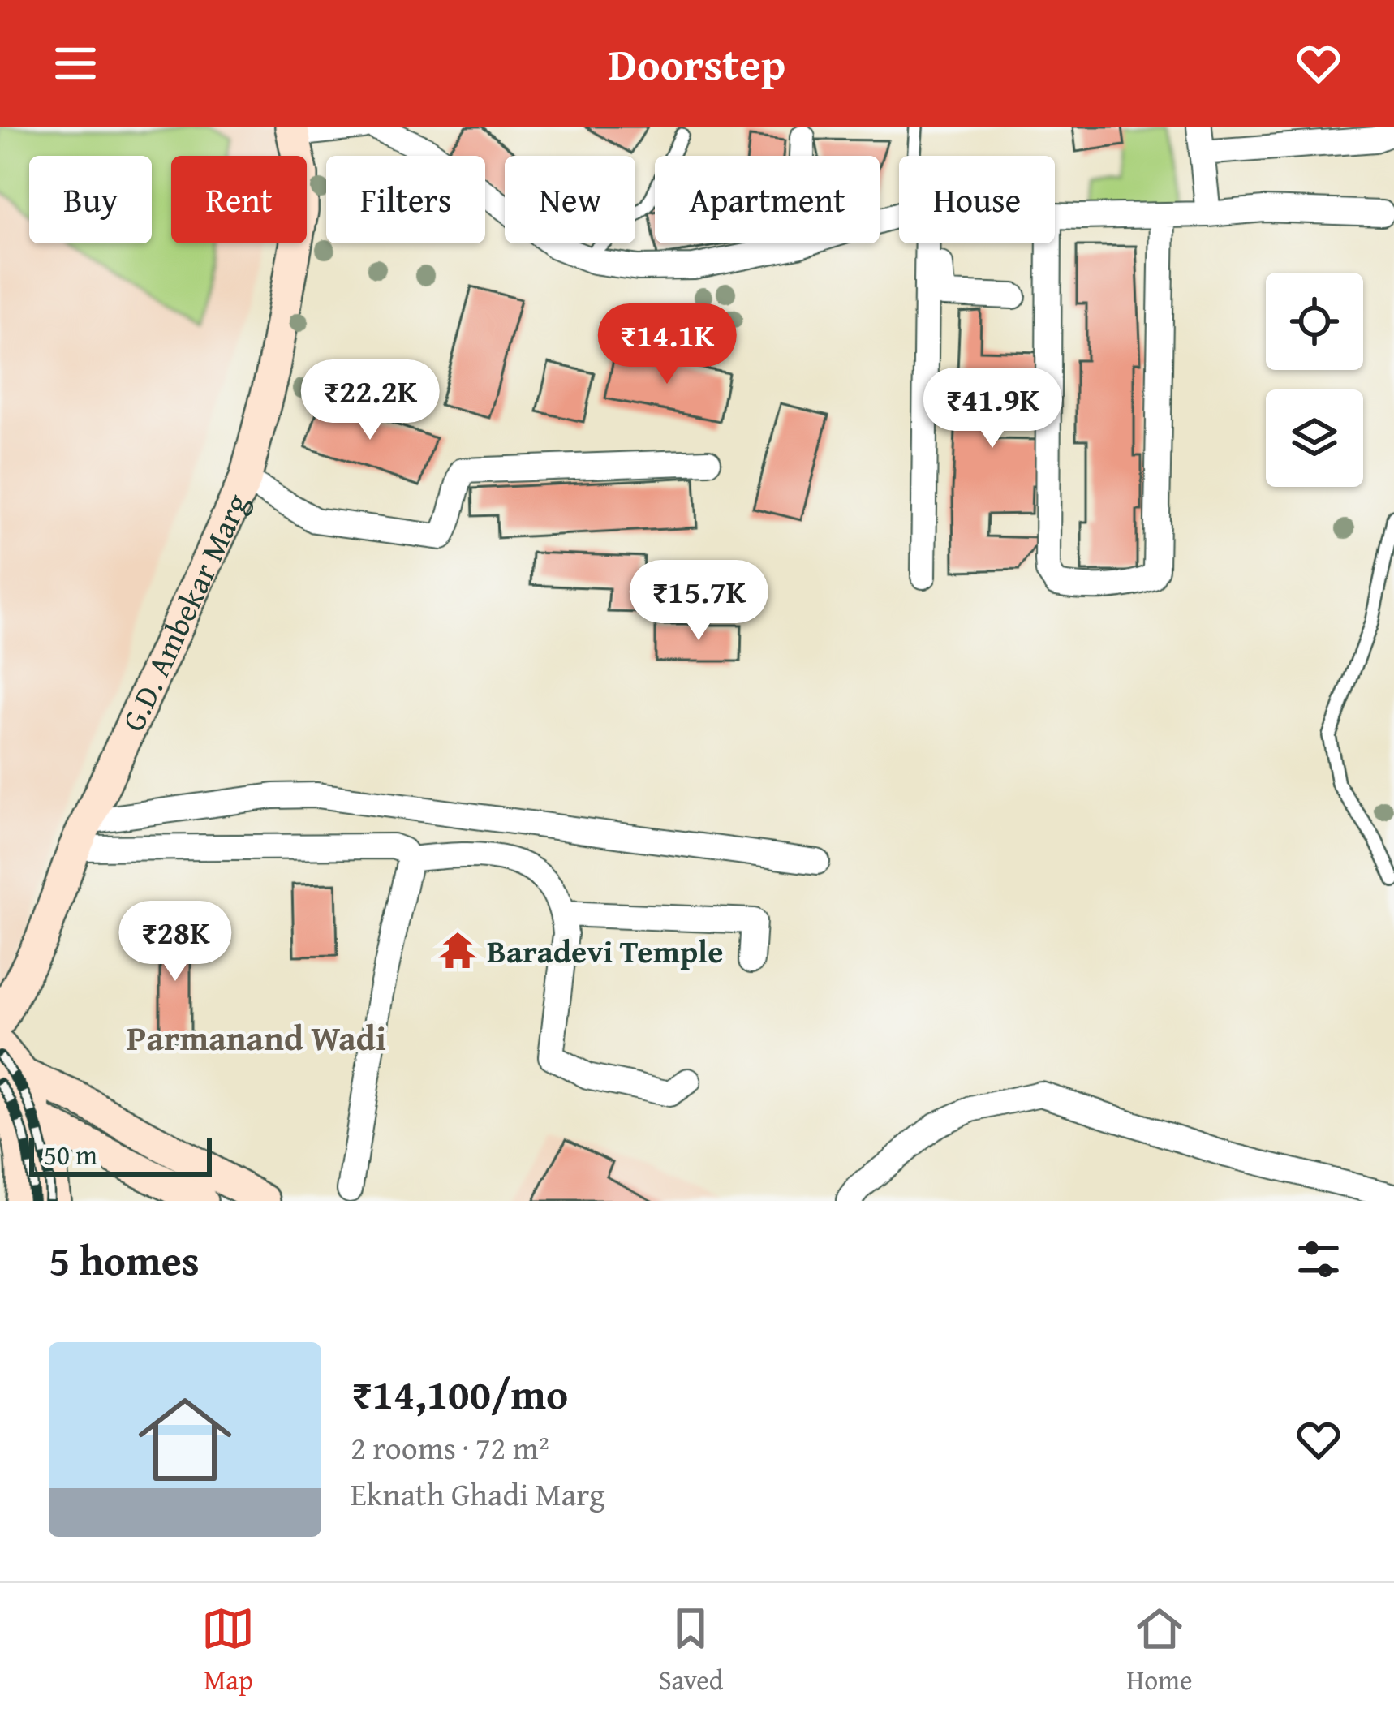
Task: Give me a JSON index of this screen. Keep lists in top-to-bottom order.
{
  "streets": {
    "main road": ["G.D. Ambekar Marg"]
  },
  "districts": ["Parmanand Wadi"],
  "places": {
    "temple": ["Baradevi Temple"]
  },
  "scale_bar": "50 m",
  "page": {
    "header": "Doorstep",
    "chip": [
      "Buy",
      "Rent",
      "Filters",
      "New",
      "Apartment",
      "House"
    ],
    "price": [
      "₹14.1K",
      "₹22.2K",
      "₹41.9K",
      "₹15.7K",
      "₹28K"
    ],
    "scale": "50 m",
    "heading": "5 homes",
    "list": [
      {
        "name": "₹14,100/mo",
        "note": "2 rooms · 72 m² · Eknath Ghadi Marg"
      }
    ],
    "tabs": ["Map", "Saved", "Home"]
  }
}
